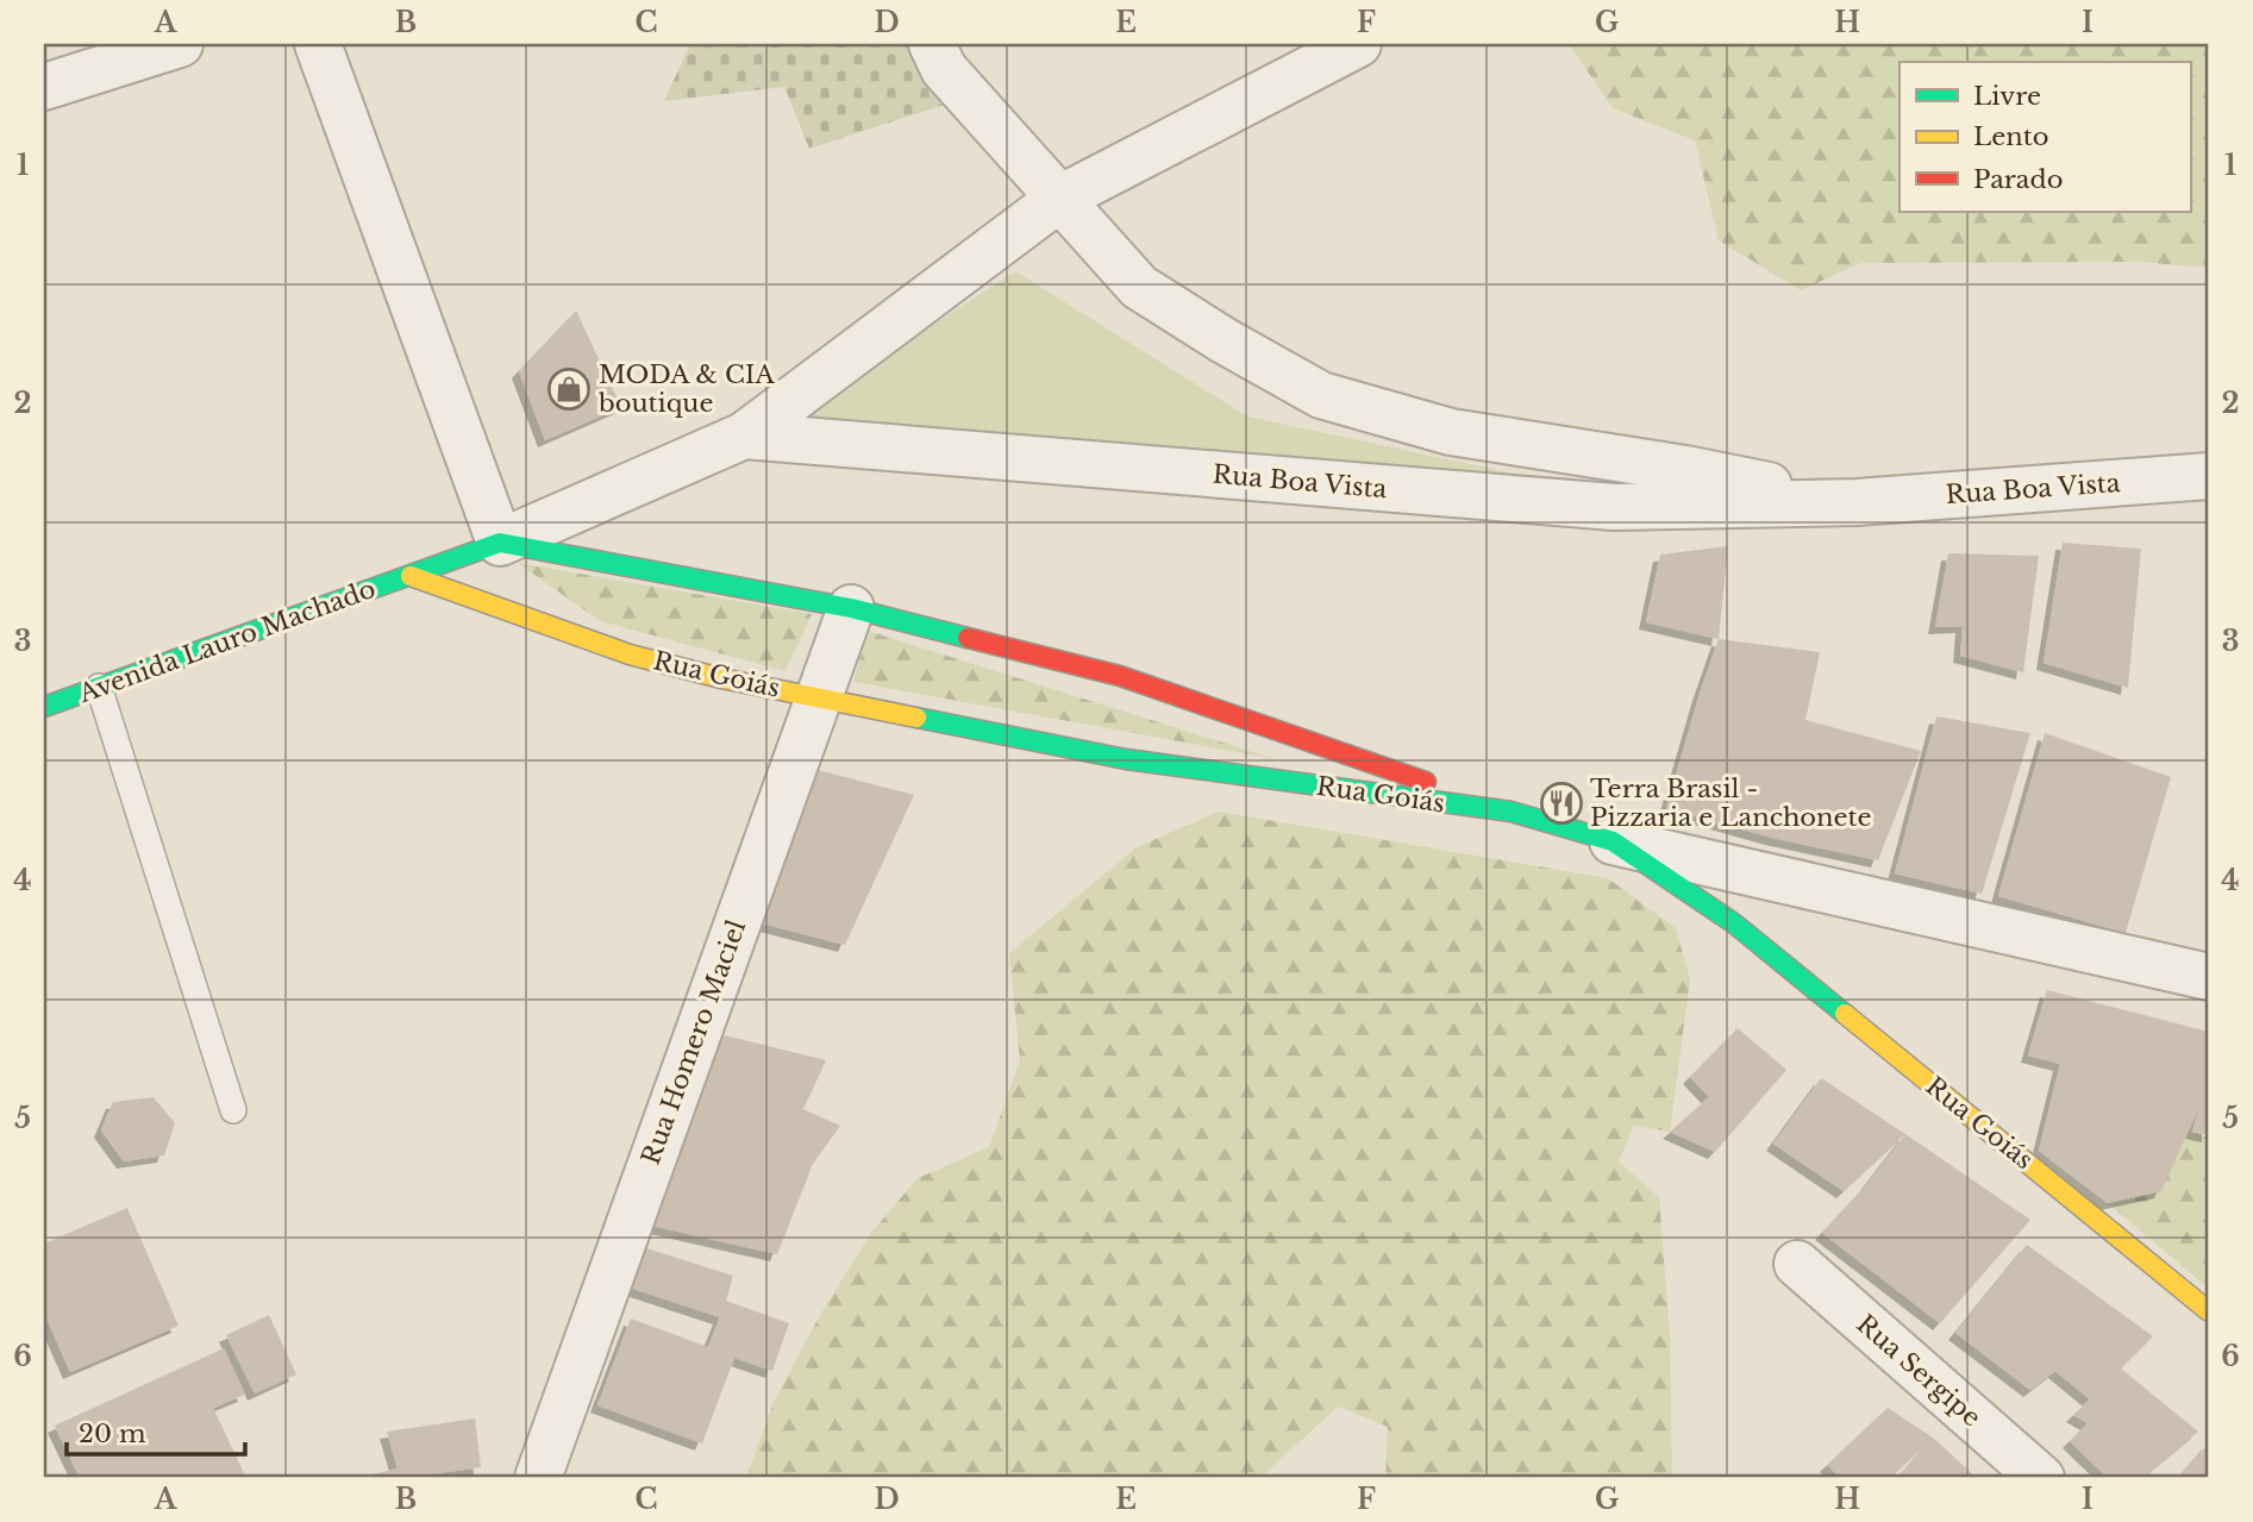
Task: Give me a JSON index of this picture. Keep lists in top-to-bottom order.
{
  "streets": {
    "street": [
      "Rua Boa Vista",
      "Avenida Lauro Machado",
      "Rua Goiás",
      "Rua Homero Maciel",
      "Rua Sergipe"
    ]
  },
  "crossings": [
    ["Avenida Lauro Machado", "Rua Goiás"],
    ["Rua Goiás", "Rua Homero Maciel"]
  ],
  "places": {
    "shop": ["MODA & CIA boutique"],
    "restaurant": ["Terra Brasil - Pizzaria e Lanchonete"]
  },
  "legend": ["Livre", "Lento", "Parado"],
  "scale_bar": "20 m",
  "grid": {
    "columns": [
      "A",
      "B",
      "C",
      "D",
      "E",
      "F",
      "G",
      "H",
      "I"
    ],
    "rows": [
      "1",
      "2",
      "3",
      "4",
      "5",
      "6"
    ]
  }
}
